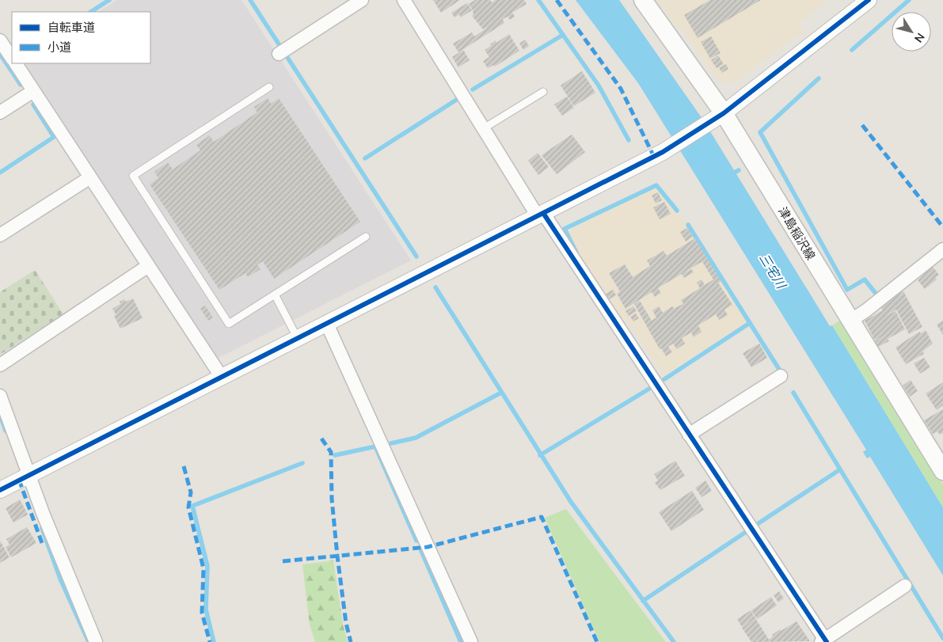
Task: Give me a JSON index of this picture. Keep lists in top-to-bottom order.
{
  "streets": {
    "main road": ["津島稲沢線"]
  },
  "water": ["三宅川"],
  "legend": ["自転車道", "小道"],
  "north": "bottom right"
}
